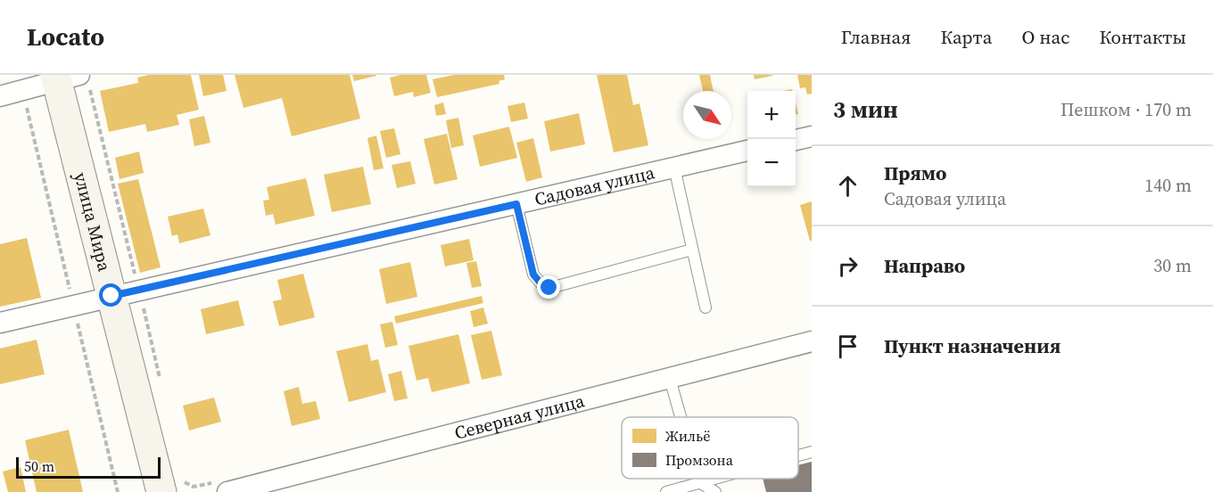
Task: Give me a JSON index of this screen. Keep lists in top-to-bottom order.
{
  "streets": {
    "street": ["Садовая улица", "улица Мира", "Северная улица"]
  },
  "crossings": [
    ["Садовая улица", "улица Мира"]
  ],
  "legend": ["Жильё", "Промзона"],
  "scale_bar": "50 m",
  "north": "bottom right",
  "page": {
    "header": "Locato",
    "nav": [
      "Главная",
      "Карта",
      "О нас",
      "Контакты"
    ],
    "heading": ["3 мин", "Пешком · 170 m"],
    "map_buttons": ["+", "−"],
    "list": [
      ["Прямо", "Садовая улица", "140 m"],
      ["Направо", "30 m"],
      "Пункт назначения"
    ],
    "scale": "50 m"
  }
}
